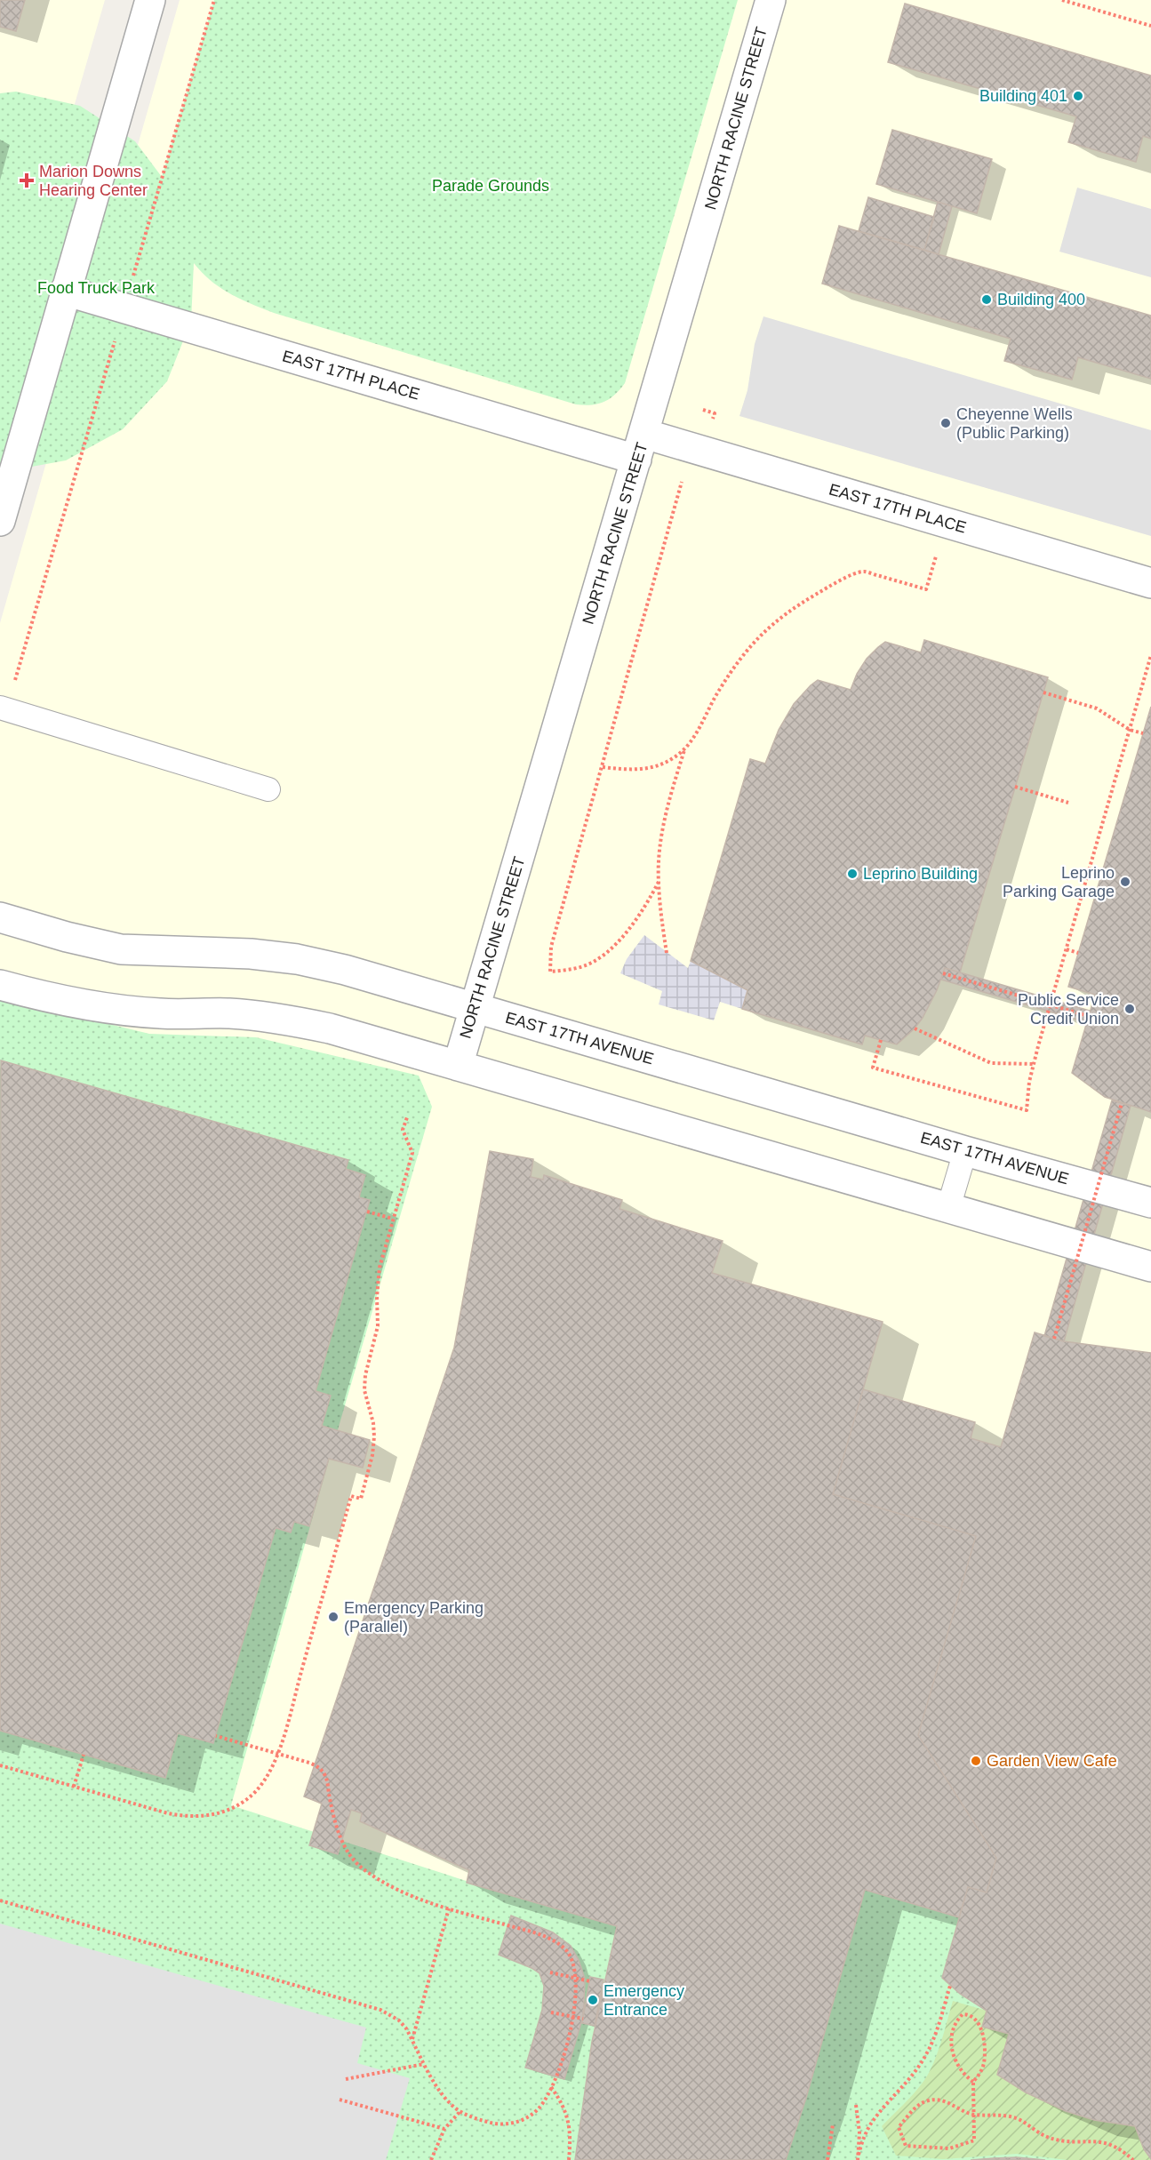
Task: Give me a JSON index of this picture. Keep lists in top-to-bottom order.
{
  "streets": {
    "street": ["NORTH RACINE STREET", "EAST 17TH PLACE", "EAST 17TH AVENUE"]
  },
  "crossings": [
    ["NORTH RACINE STREET", "EAST 17TH PLACE"],
    ["NORTH RACINE STREET", "EAST 17TH AVENUE"]
  ],
  "parks": ["Parade Grounds", "Food Truck Park"],
  "places": {
    "other": [
      "Building 401",
      "Building 400",
      "Cheyenne Wells (Public Parking)",
      "Leprino Building",
      "Leprino Parking Garage",
      "Public Service Credit Union",
      "Emergency Parking (Parallel)",
      "Garden View Cafe",
      "Emergency Entrance"
    ],
    "health": ["Marion Downs Hearing Center"]
  }
}
